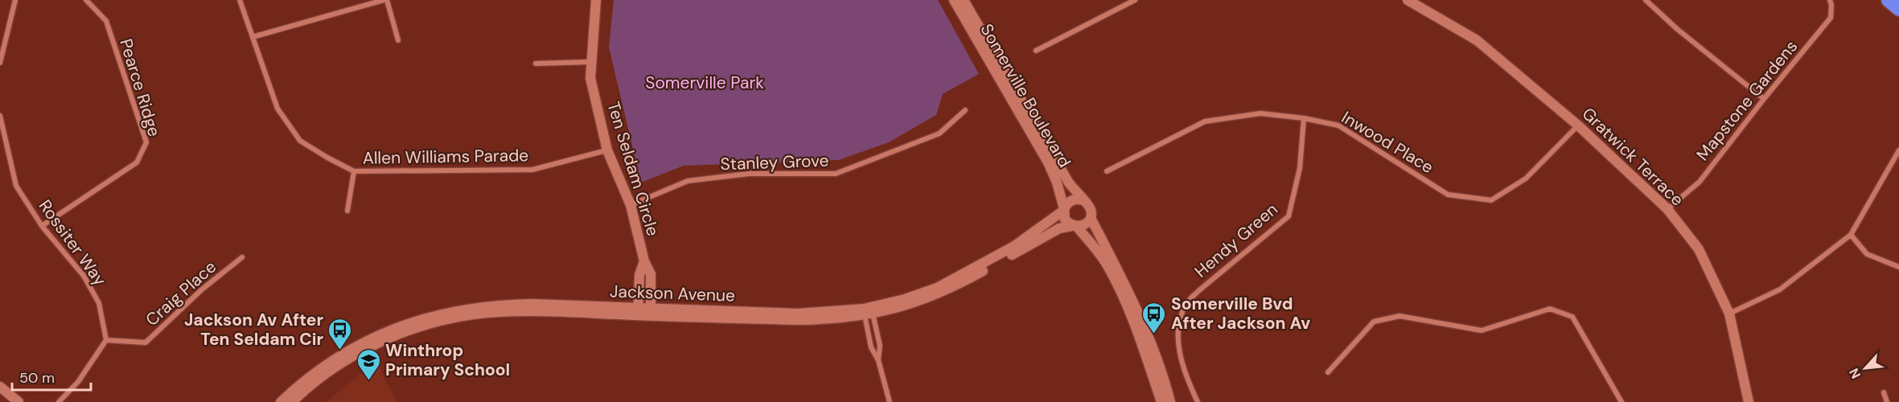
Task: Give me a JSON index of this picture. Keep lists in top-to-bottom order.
{
  "streets": {
    "street": [
      "Pearce Ridge",
      "Somerville Boulevard",
      "Mapstone Gardens",
      "Inwood Place",
      "Allen Williams Parade",
      "Gratwick Terrace",
      "Stanley Grove",
      "Ten Seldam Circle",
      "Hendy Green",
      "Rossiter Way",
      "Craig Place",
      "Jackson Avenue"
    ]
  },
  "crossings": [
    ["Pearce Ridge", "Rossiter Way"],
    ["Somerville Boulevard", "Jackson Avenue"],
    ["Mapstone Gardens", "Gratwick Terrace"],
    ["Inwood Place", "Gratwick Terrace"],
    ["Inwood Place", "Hendy Green"],
    ["Allen Williams Parade", "Ten Seldam Circle"],
    ["Stanley Grove", "Ten Seldam Circle"],
    ["Ten Seldam Circle", "Jackson Avenue"],
    ["Rossiter Way", "Craig Place"]
  ],
  "parks": ["Somerville Park"],
  "places": {
    "bus stop": ["Somerville Bvd After Jackson Av", "Jackson Av After Ten Seldam Cir"],
    "school or university": ["Winthrop Primary School"]
  },
  "scale_bar": "50 m",
  "north": "bottom left"
}
